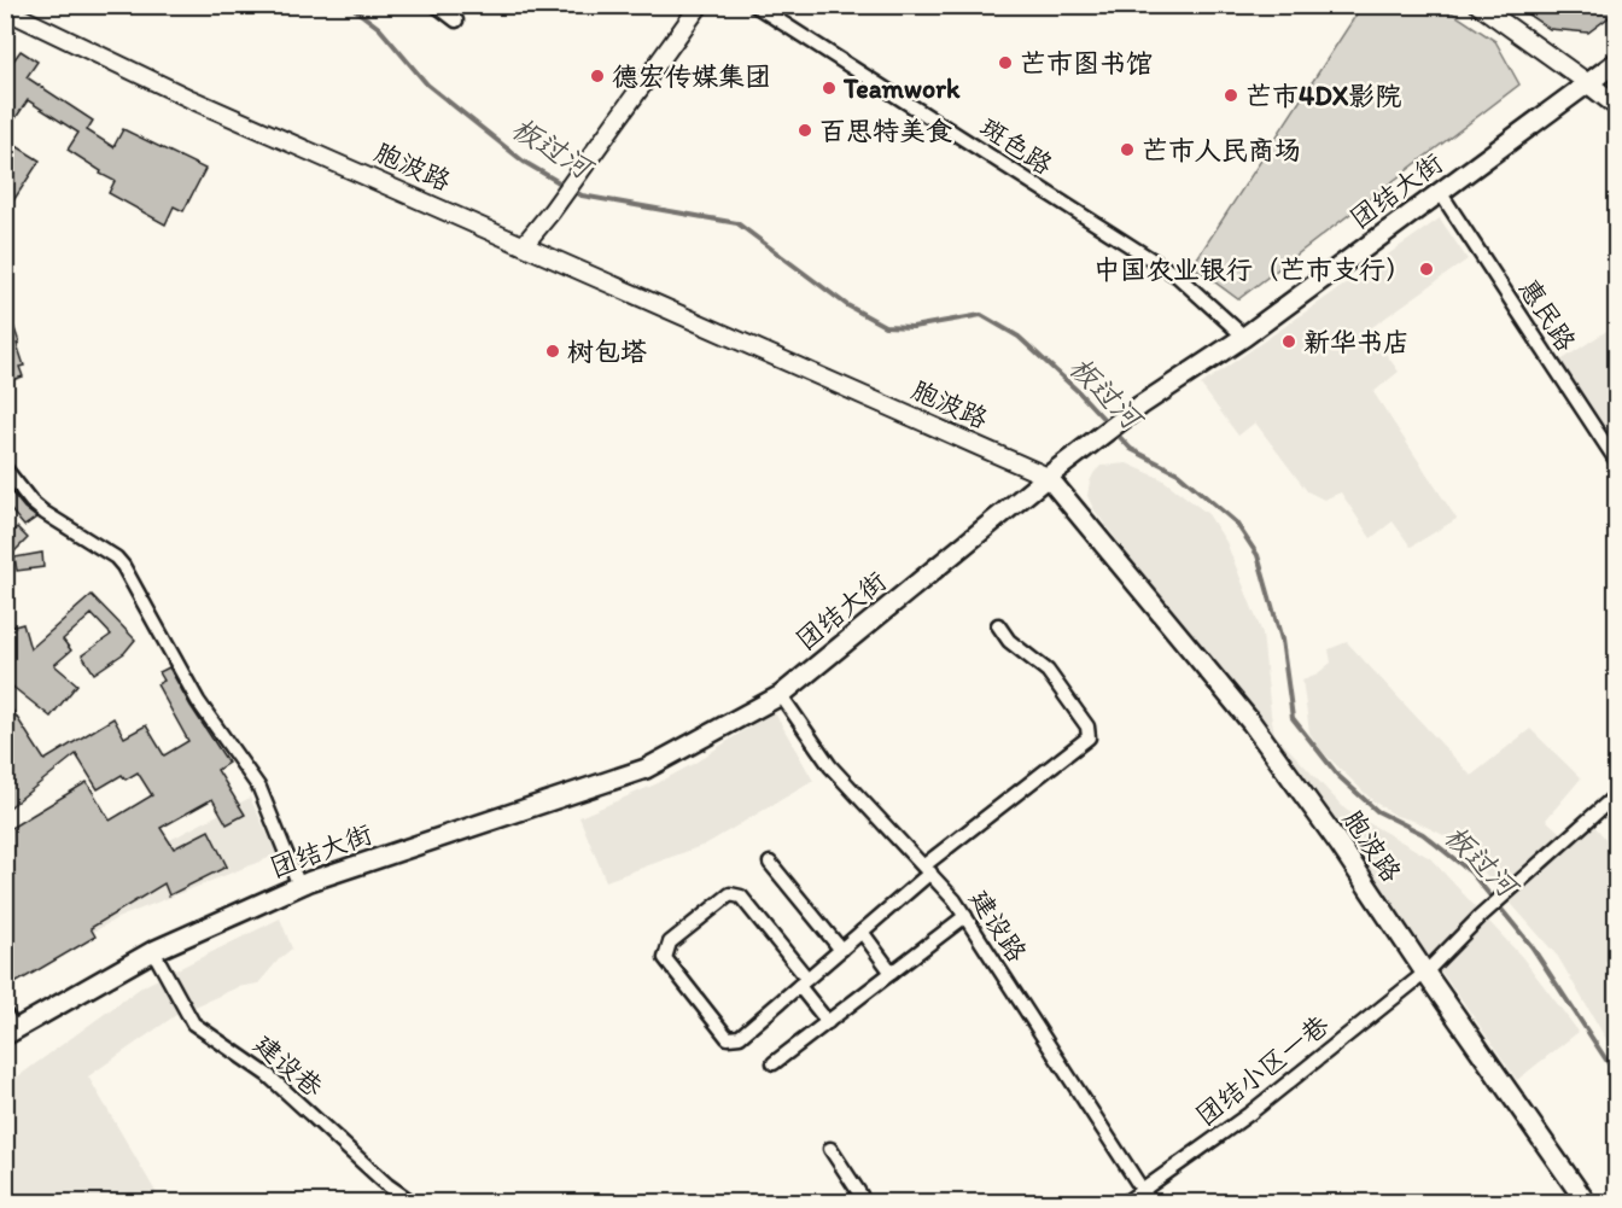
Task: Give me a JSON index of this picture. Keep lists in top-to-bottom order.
{
  "streets": {
    "main road": ["胞波路", "团结大街"],
    "street": [
      "斑色路",
      "惠民路",
      "建设路",
      "建设巷",
      "团结小区一巷"
    ]
  },
  "crossings": [
    ["斑色路", "团结大街"],
    ["胞波路", "团结大街"],
    ["胞波路", "团结小区一巷"],
    ["团结大街", "惠民路"],
    ["团结大街", "建设路"],
    ["团结大街", "建设巷"],
    ["建设路", "团结小区一巷"]
  ],
  "water": ["板过河"],
  "places": [
    "芒市图书馆",
    "德宏传媒集团",
    "Teamwork",
    "芒市4DX影院",
    "百思特美食",
    "芒市人民商场",
    "中国农业银行（芒市支行）",
    "新华书店",
    "树包塔"
  ]
}
